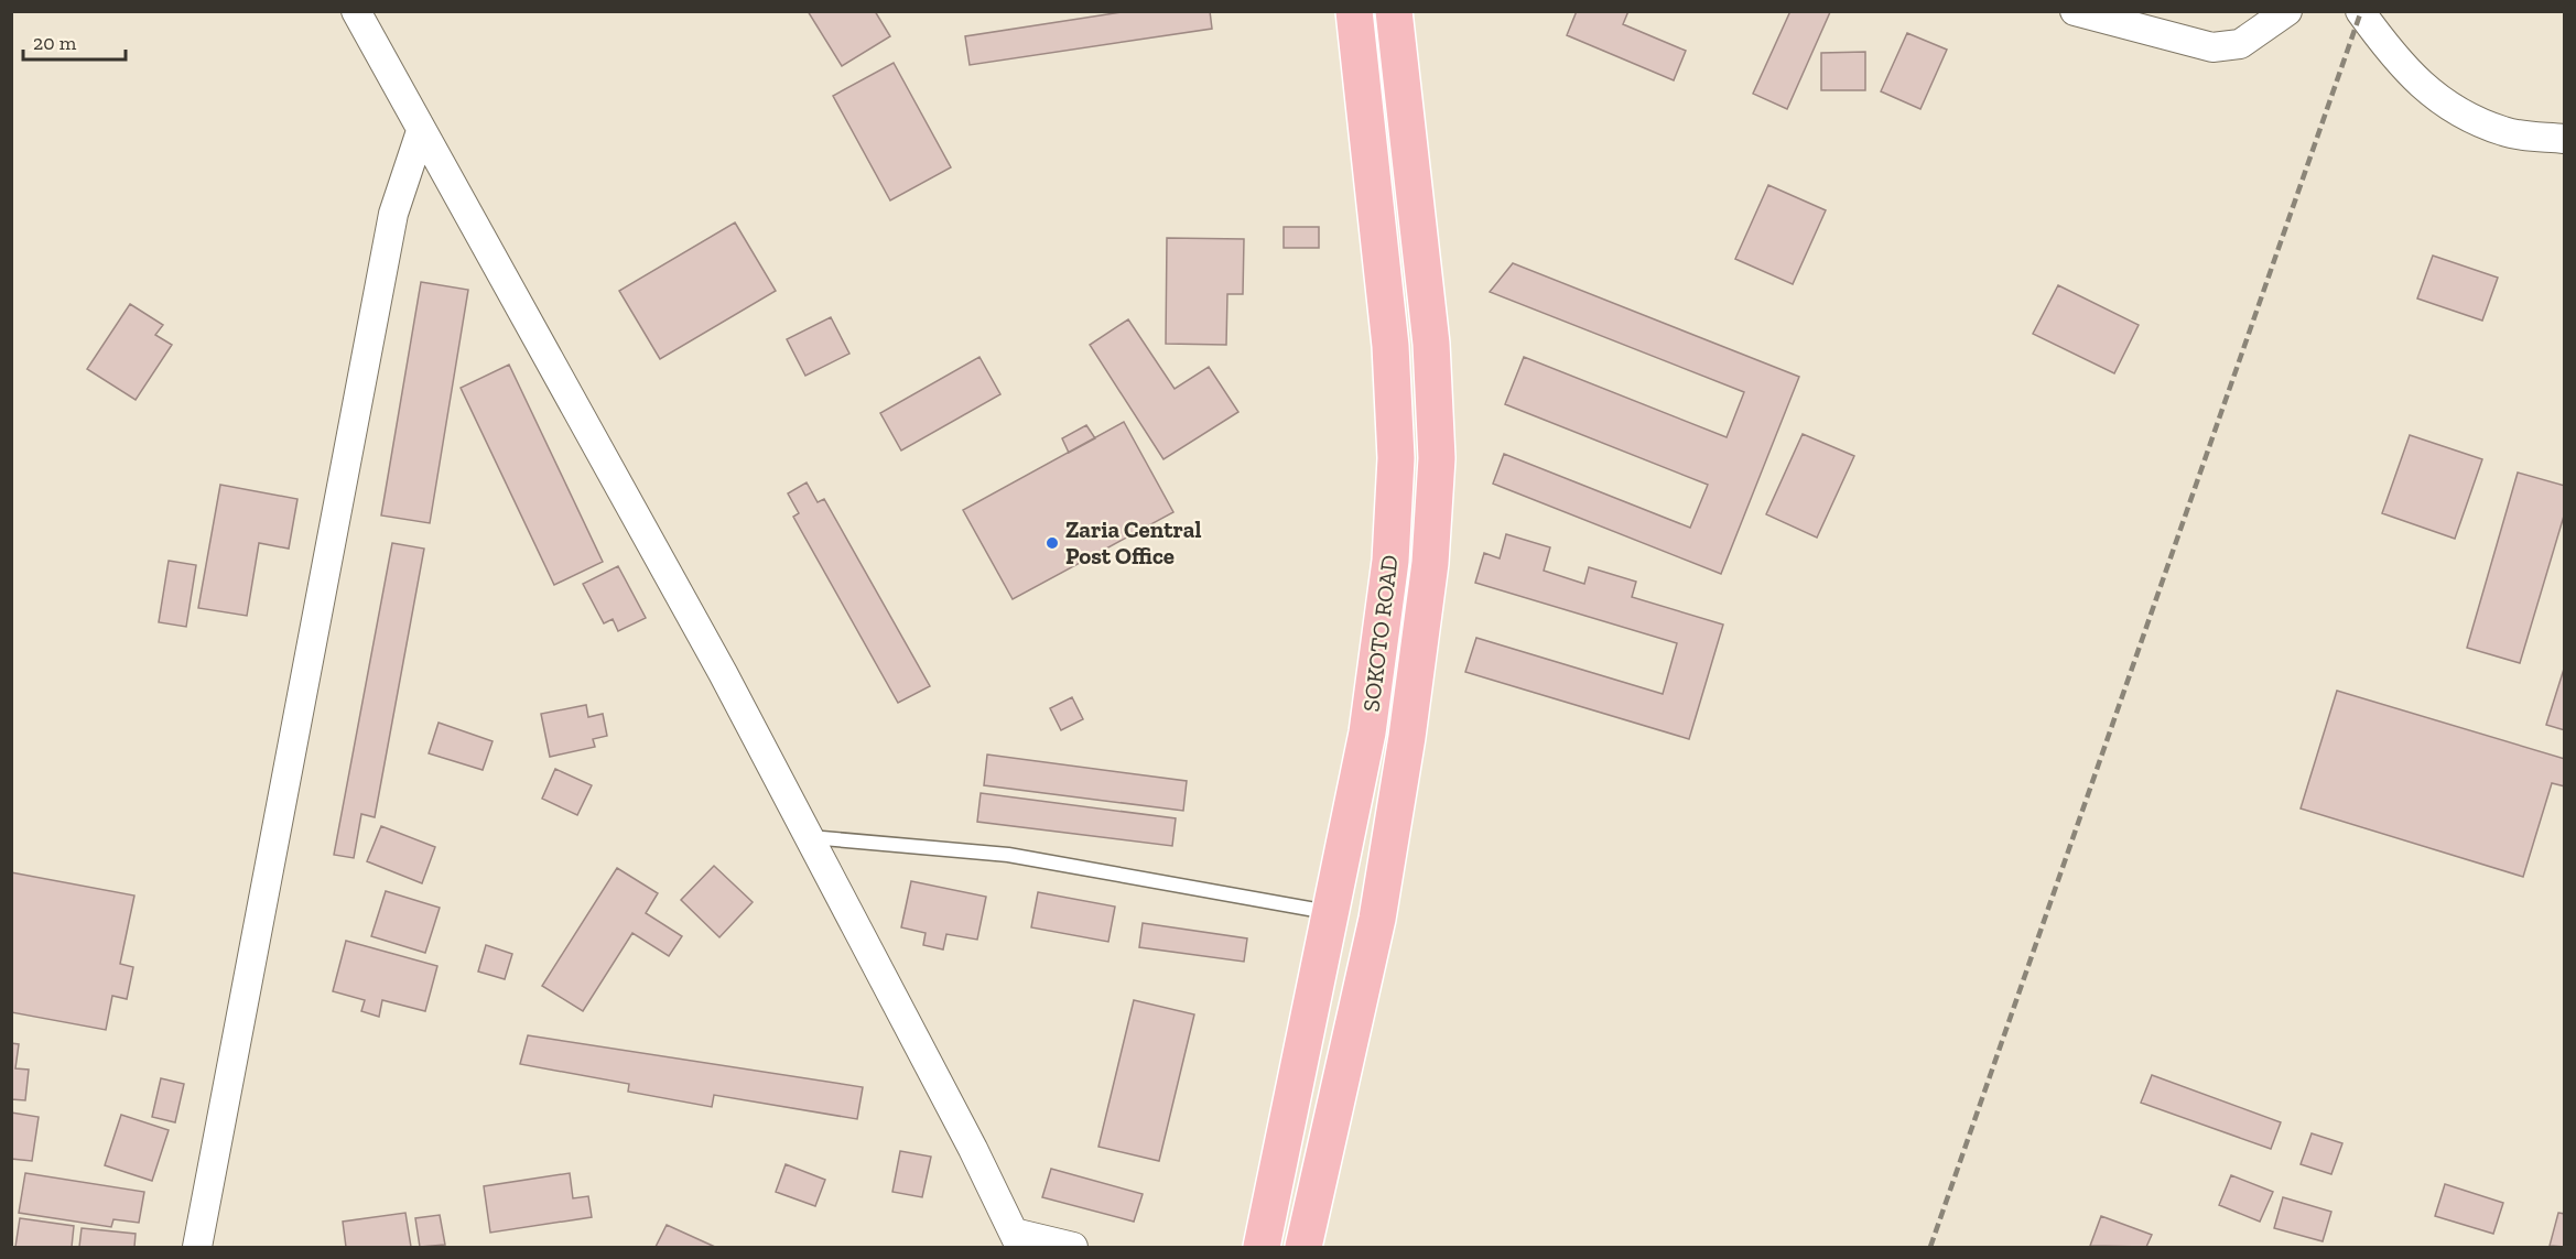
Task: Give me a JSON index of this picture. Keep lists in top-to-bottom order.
{
  "streets": {
    "main road": ["SOKOTO ROAD"]
  },
  "places": ["Zaria Central Post Office"],
  "scale_bar": "20 m"
}
